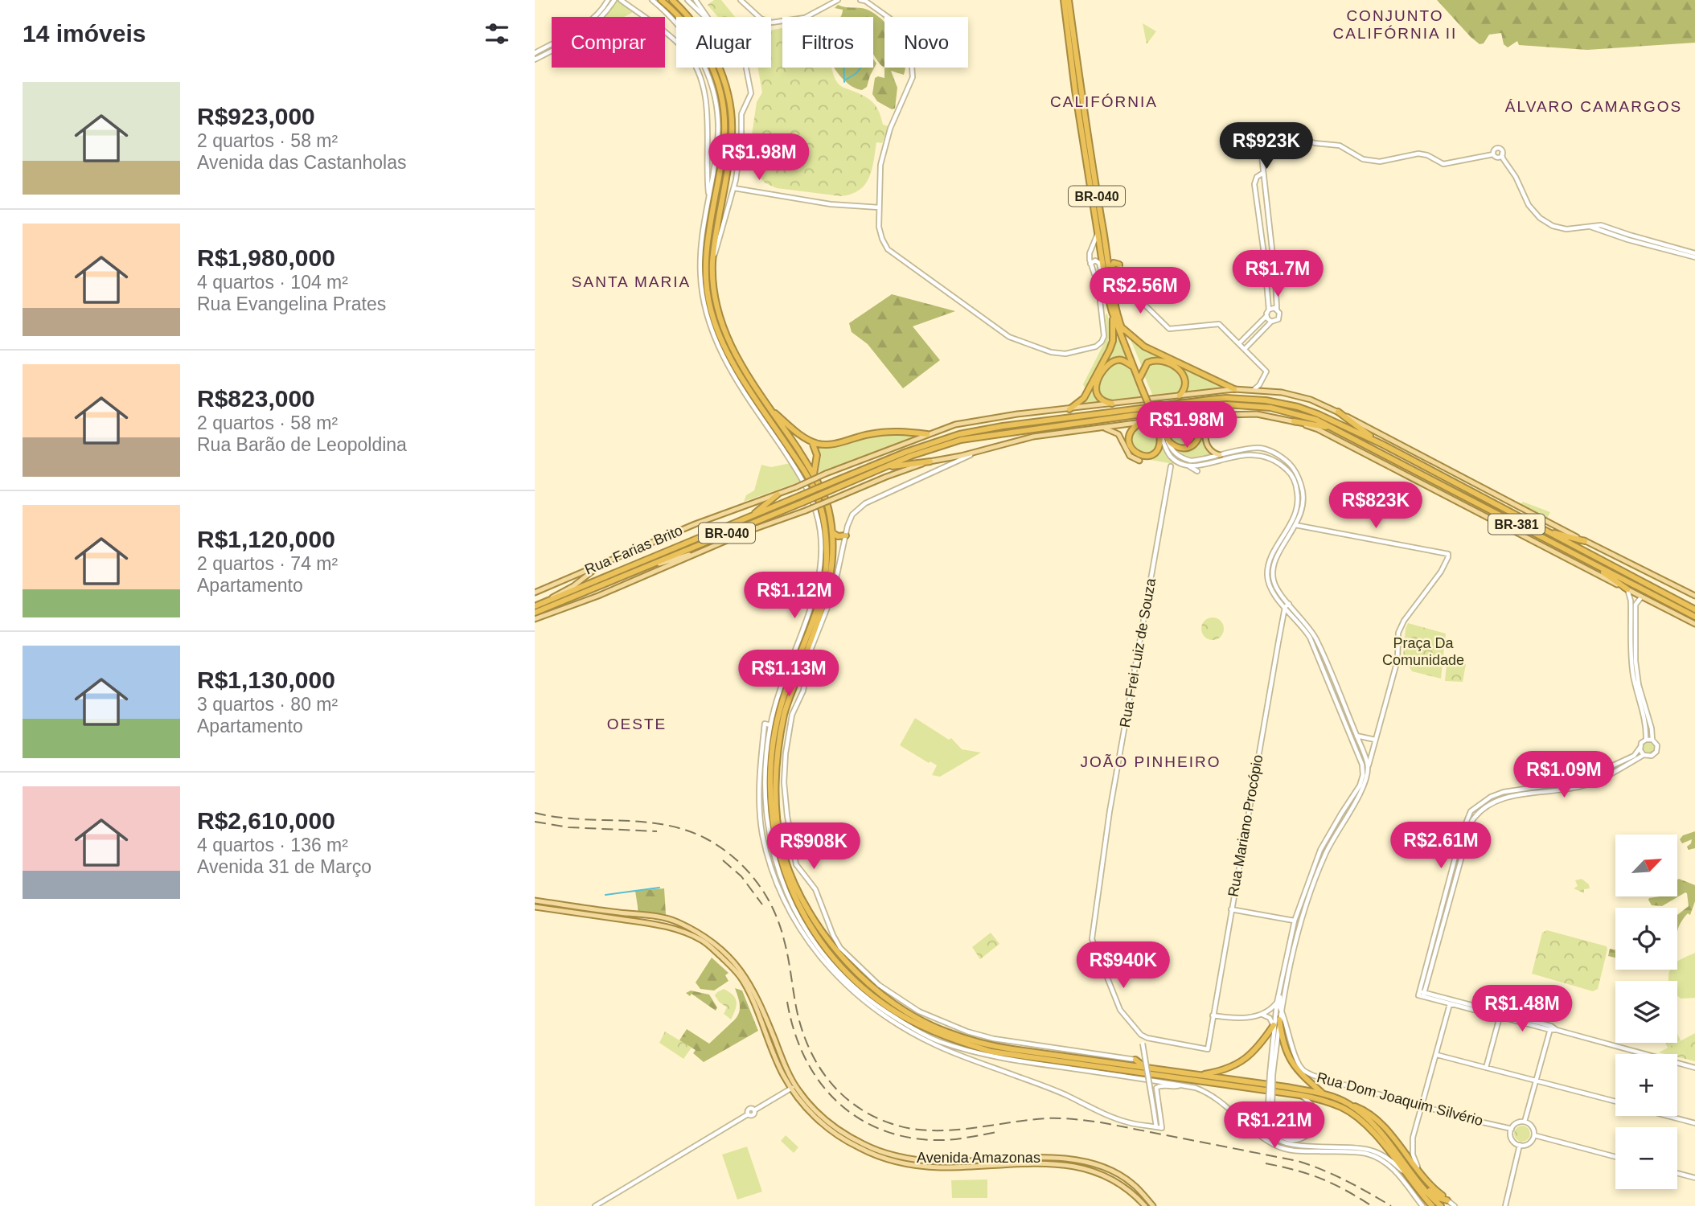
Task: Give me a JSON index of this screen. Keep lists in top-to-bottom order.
{
  "streets": {
    "highway": ["BR-040", "BR-381"],
    "main road": ["Rua Farias Brito", "Avenida Amazonas"],
    "street": ["Rua Frei Luiz de Souza", "Rua Mariano Procópio", "Rua Dom Joaquim Silvério"]
  },
  "crossings": [
    ["BR-040", "BR-381"],
    ["Rua Frei Luiz de Souza", "Rua Mariano Procópio"]
  ],
  "districts": [
    "CONJUNTO CALIFÓRNIA II",
    "CALIFÓRNIA",
    "ÁLVARO CAMARGOS",
    "SANTA MARIA",
    "OESTE",
    "JOÃO PINHEIRO"
  ],
  "parks": ["Praça Da Comunidade"],
  "north": "top right",
  "page": {
    "heading": "14 imóveis",
    "chip": [
      "Comprar",
      "Alugar",
      "Filtros",
      "Novo"
    ],
    "list": [
      {
        "name": "R$923,000",
        "note": "2 quartos · 58 m² · Avenida das Castanholas"
      },
      {
        "name": "R$1,980,000",
        "note": "4 quartos · 104 m² · Rua Evangelina Prates"
      },
      {
        "name": "R$823,000",
        "note": "2 quartos · 58 m² · Rua Barão de Leopoldina"
      },
      {
        "name": "R$1,120,000",
        "note": "2 quartos · 74 m² · Apartamento"
      },
      {
        "name": "R$1,130,000",
        "note": "3 quartos · 80 m² · Apartamento"
      },
      {
        "name": "R$2,610,000",
        "note": "4 quartos · 136 m² · Avenida 31 de Março"
      }
    ],
    "price": [
      "R$923K",
      "R$1.98M",
      "R$1.7M",
      "R$2.56M",
      "R$1.98M",
      "R$823K",
      "R$1.12M",
      "R$1.13M",
      "R$1.09M",
      "R$2.61M",
      "R$908K",
      "R$940K",
      "R$1.48M",
      "R$1.21M"
    ],
    "map_buttons": ["+", "−"]
  }
}
